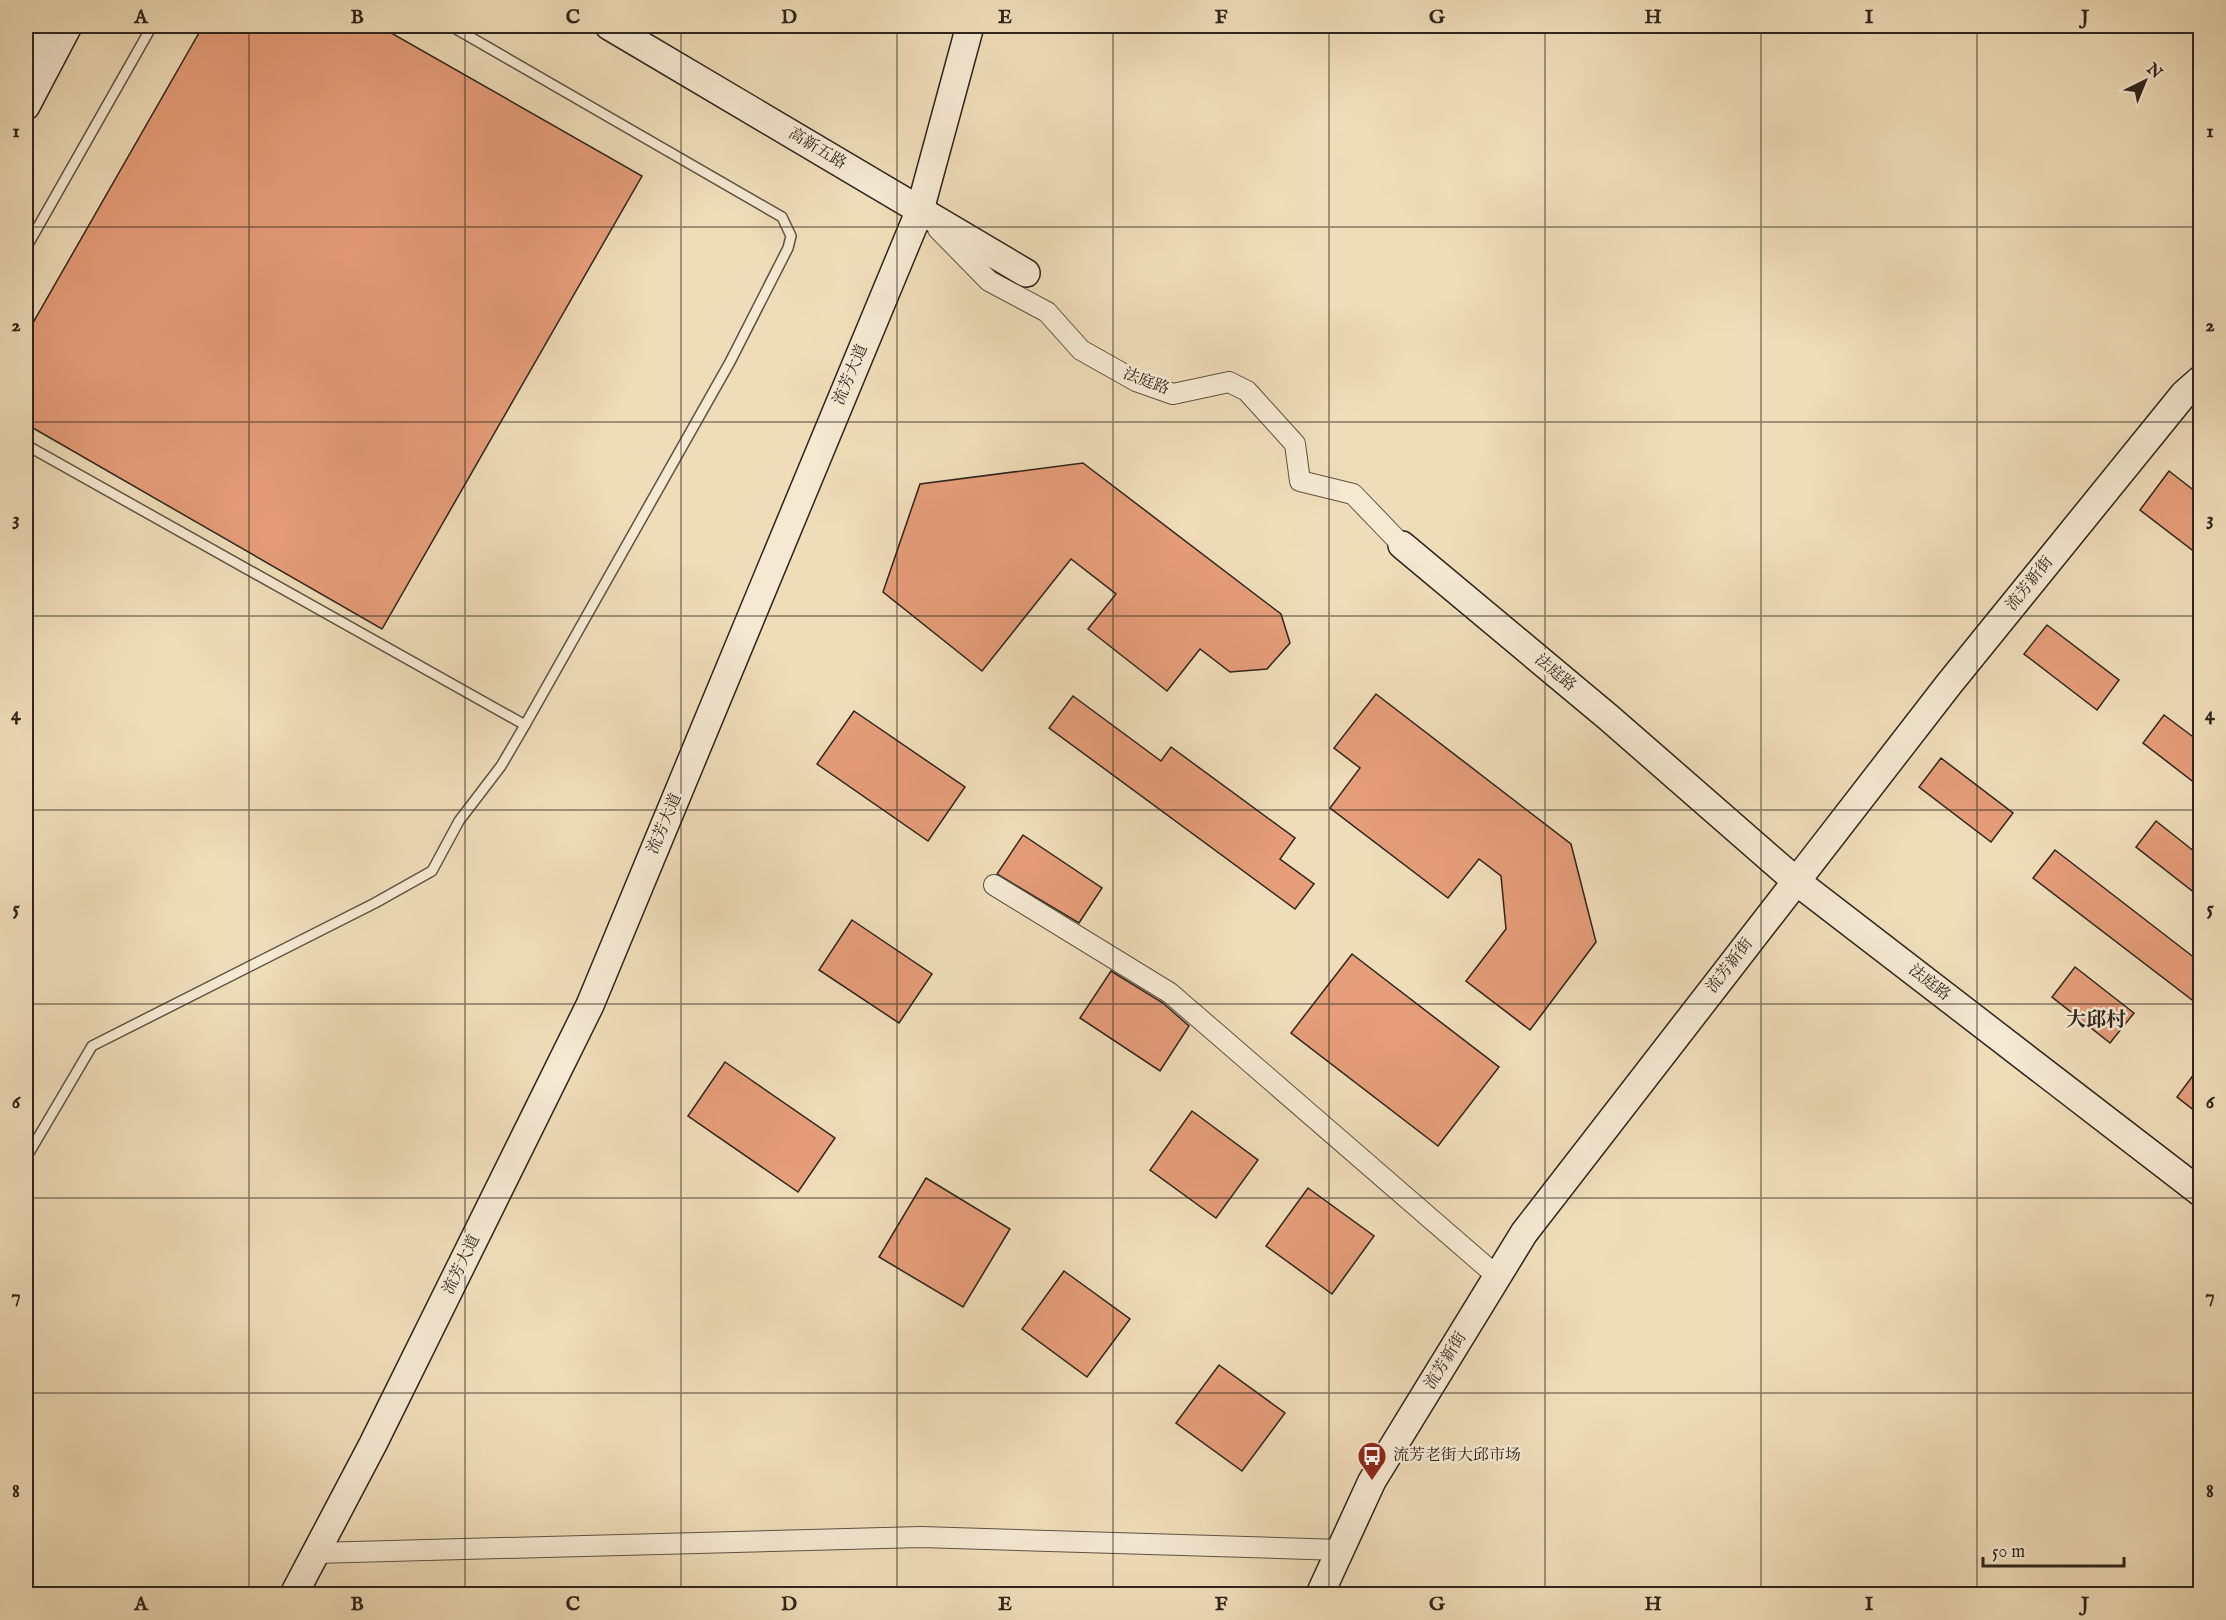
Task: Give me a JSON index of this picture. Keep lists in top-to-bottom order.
{
  "streets": {
    "main road": [
      "高新五路",
      "流芳大道",
      "法庭路",
      "流芳新街"
    ]
  },
  "crossings": [
    ["高新五路", "流芳大道"],
    ["高新五路", "法庭路"],
    ["流芳大道", "法庭路"],
    ["法庭路", "流芳新街"]
  ],
  "districts": ["大邱村"],
  "places": {
    "bus stop": ["流芳老街大邱市场"]
  },
  "scale_bar": "50 m",
  "north": "top right",
  "grid": {
    "columns": [
      "A",
      "B",
      "C",
      "D",
      "E",
      "F",
      "G",
      "H",
      "I",
      "J"
    ],
    "rows": [
      "1",
      "2",
      "3",
      "4",
      "5",
      "6",
      "7",
      "8"
    ]
  }
}
